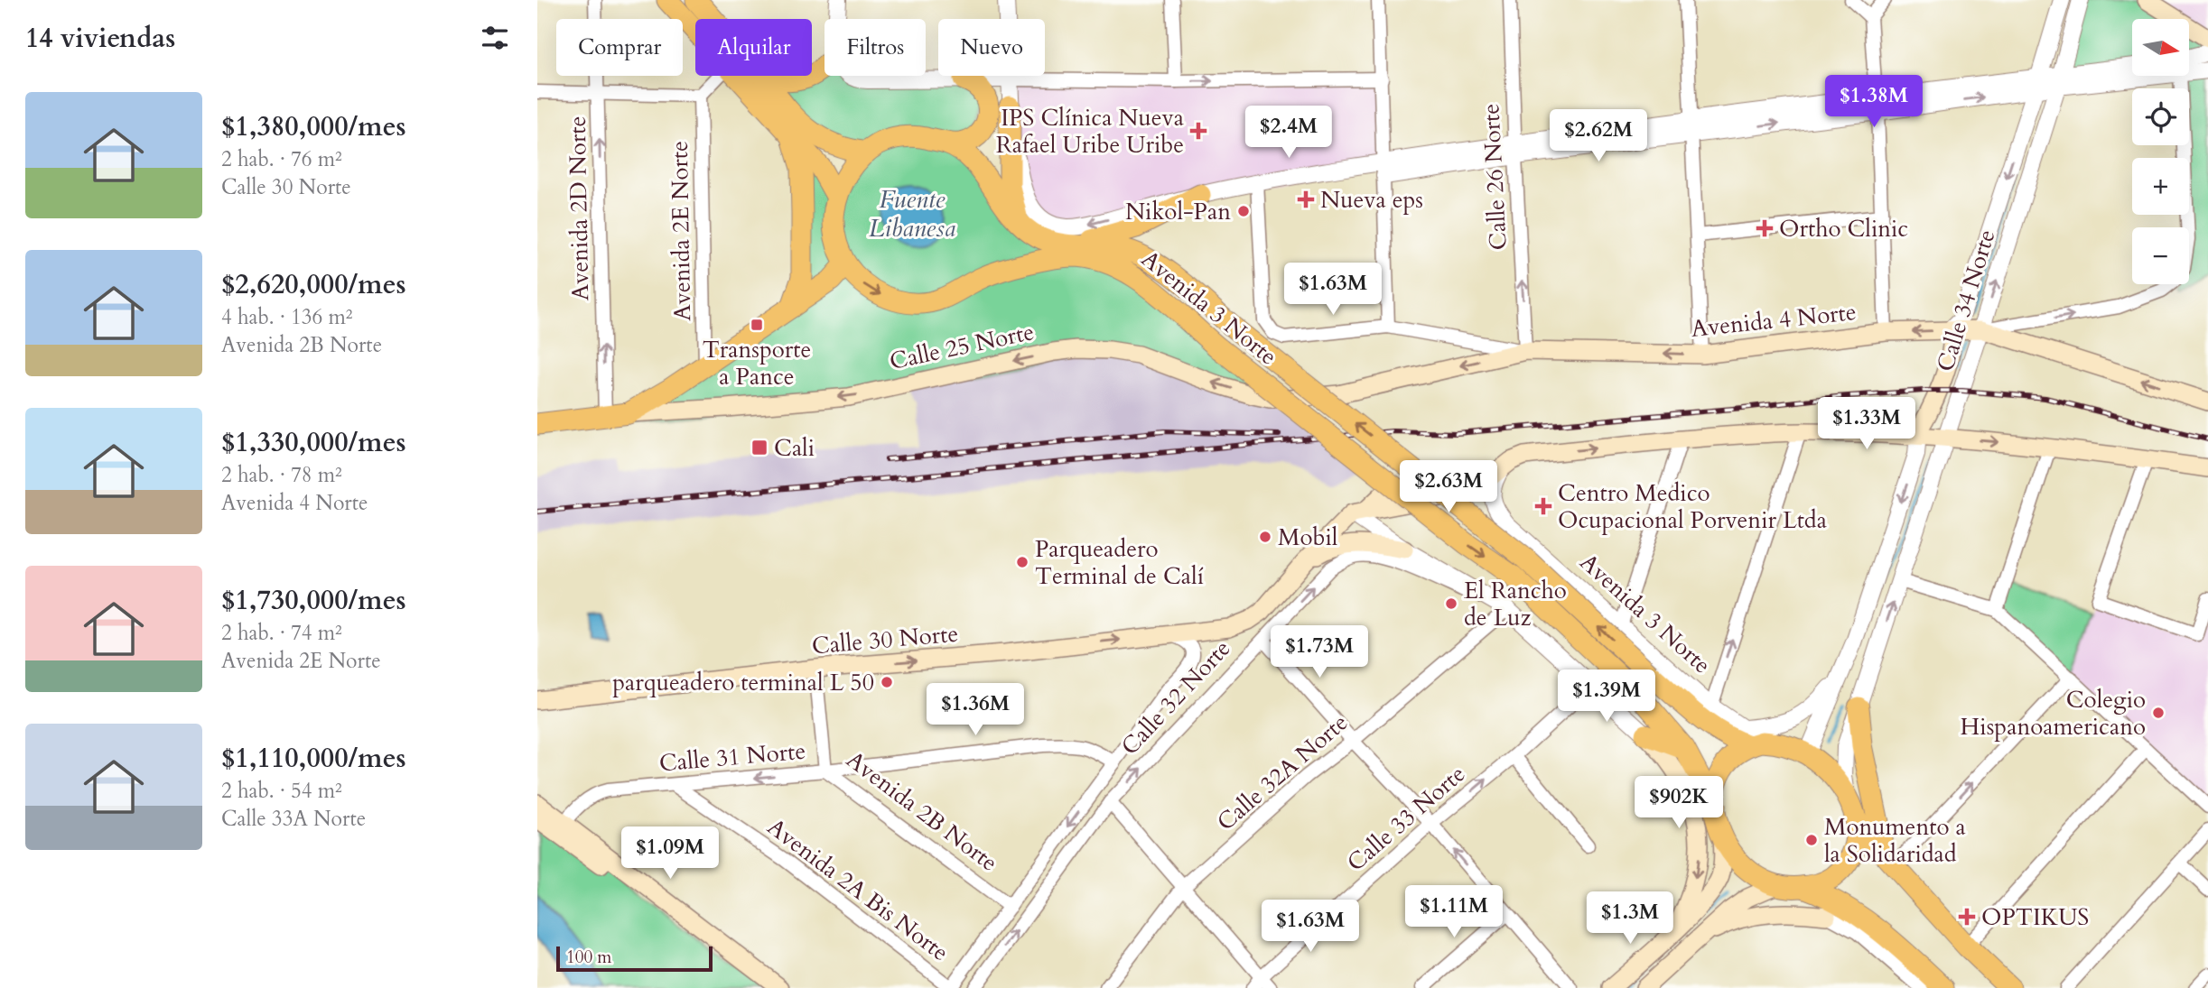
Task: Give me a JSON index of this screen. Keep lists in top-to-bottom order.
{
  "streets": {
    "main road": [
      "Avenida 3 Norte",
      "Avenida 4 Norte",
      "Calle 25 Norte",
      "Calle 30 Norte",
      "Calle 32 Norte"
    ],
    "street": [
      "Calle 26 Norte",
      "Avenida 2D Norte",
      "Avenida 2E Norte",
      "Calle 34 Norte",
      "Calle 31 Norte",
      "Calle 32A Norte",
      "Avenida 2B Norte",
      "Calle 33 Norte",
      "Avenida 2A Bis Norte"
    ]
  },
  "crossings": [
    ["Calle 26 Norte", "Avenida 4 Norte"],
    ["Avenida 2D Norte", "Calle 25 Norte"],
    ["Avenida 2E Norte", "Calle 25 Norte"],
    ["Calle 34 Norte", "Avenida 3 Norte"],
    ["Calle 34 Norte", "Avenida 4 Norte"],
    ["Avenida 3 Norte", "Calle 25 Norte"],
    ["Avenida 4 Norte", "Calle 25 Norte"],
    ["Calle 30 Norte", "Calle 32 Norte"],
    ["Calle 30 Norte", "Avenida 2B Norte"],
    ["Calle 32 Norte", "Calle 31 Norte"],
    ["Calle 32 Norte", "Calle 32A Norte"],
    ["Calle 32 Norte", "Avenida 2B Norte"],
    ["Calle 32 Norte", "Avenida 2A Bis Norte"],
    ["Calle 31 Norte", "Avenida 2B Norte"],
    ["Calle 31 Norte", "Avenida 2A Bis Norte"]
  ],
  "one_way": [
    "Calle 26 Norte",
    "Avenida 2D Norte",
    "Calle 25 Norte",
    "Calle 30 Norte"
  ],
  "water": ["Fuente Libanesa"],
  "places": {
    "health": [
      "IPS Clínica Nueva Rafael Uribe Uribe",
      "Nueva eps",
      "Ortho Clinic",
      "Centro Medico Ocupacional Porvenir Ltda",
      "OPTIKUS"
    ],
    "other": [
      "Nikol-Pan",
      "Mobil",
      "Parqueadero Terminal de Calí",
      "El Rancho de Luz",
      "parqueadero terminal L 50",
      "Colegio Hispanoamericano",
      "Monumento a la Solidaridad"
    ],
    "transit": ["Transporte a Pance", "Cali"]
  },
  "scale_bar": "100 m",
  "north": "right",
  "page": {
    "heading": "14 viviendas",
    "map_buttons": ["+", "−"],
    "chip": [
      "Comprar",
      "Alquilar",
      "Filtros",
      "Nuevo"
    ],
    "price": [
      "$1.38M",
      "$2.4M",
      "$2.62M",
      "$1.63M",
      "$1.33M",
      "$2.63M",
      "$1.73M",
      "$1.39M",
      "$1.36M",
      "$902K",
      "$1.09M",
      "$1.11M",
      "$1.3M",
      "$1.63M"
    ],
    "list": [
      {
        "name": "$1,380,000/mes",
        "note": "2 hab. · 76 m² · Calle 30 Norte"
      },
      {
        "name": "$2,620,000/mes",
        "note": "4 hab. · 136 m² · Avenida 2B Norte"
      },
      {
        "name": "$1,330,000/mes",
        "note": "2 hab. · 78 m² · Avenida 4 Norte"
      },
      {
        "name": "$1,730,000/mes",
        "note": "2 hab. · 74 m² · Avenida 2E Norte"
      },
      {
        "name": "$1,110,000/mes",
        "note": "2 hab. · 54 m² · Calle 33A Norte"
      }
    ],
    "scale": "100 m"
  }
}
